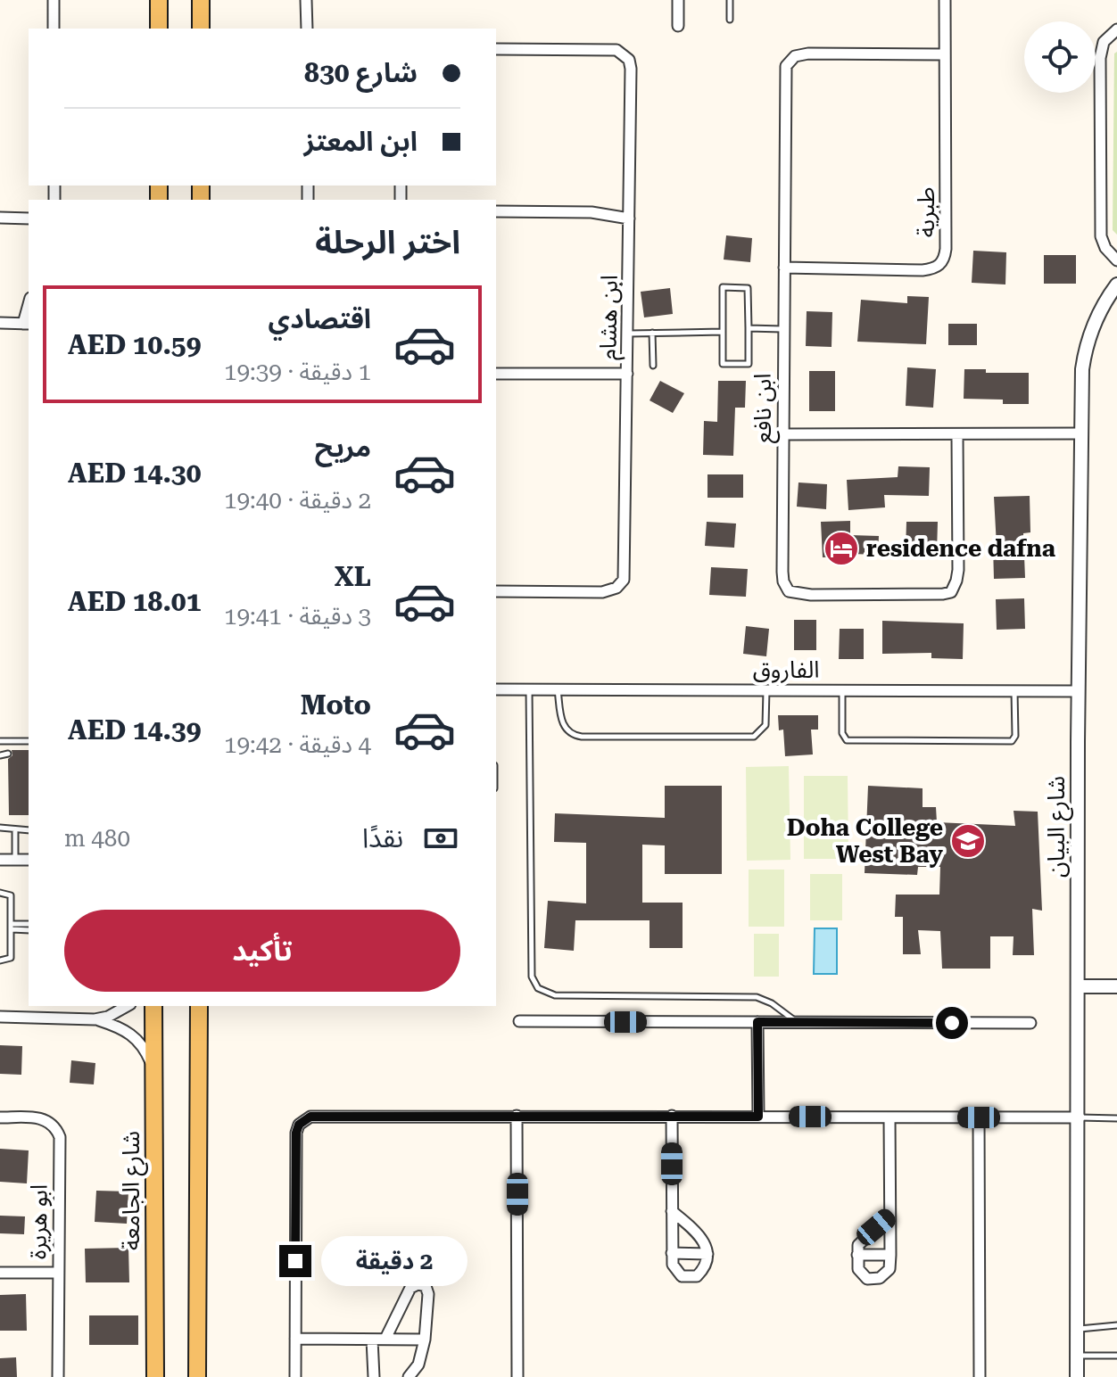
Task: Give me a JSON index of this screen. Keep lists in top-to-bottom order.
{
  "streets": {
    "main road": ["شارع الجامعة"],
    "street": [
      "طبرية",
      "ابن هشام",
      "ابن نافع",
      "الفاروق",
      "شارع البيان",
      "ابو هريرة"
    ]
  },
  "crossings": [
    ["طبرية", "ابن نافع"],
    ["الفاروق", "شارع البيان"]
  ],
  "places": {
    "hotel": ["residence dafna"],
    "school or university": ["Doha College West Bay"]
  },
  "page": {
    "banner": ["شارع 830", "ابن المعتز"],
    "heading": "اختر الرحلة",
    "list": [
      {
        "name": "اقتصادي",
        "note": "1 دقيقة · 19:39",
        "value": "AED 10.59"
      },
      {
        "name": "مريح",
        "note": "2 دقيقة · 19:40",
        "value": "AED 14.30"
      },
      {
        "name": "XL",
        "note": "3 دقيقة · 19:41",
        "value": "AED 18.01"
      },
      {
        "name": "Moto",
        "note": "4 دقيقة · 19:42",
        "value": "AED 14.39"
      }
    ],
    "pay": ["نقدًا", "480 m"],
    "buttons": "تأكيد",
    "bubble": "2 دقيقة"
  }
}
